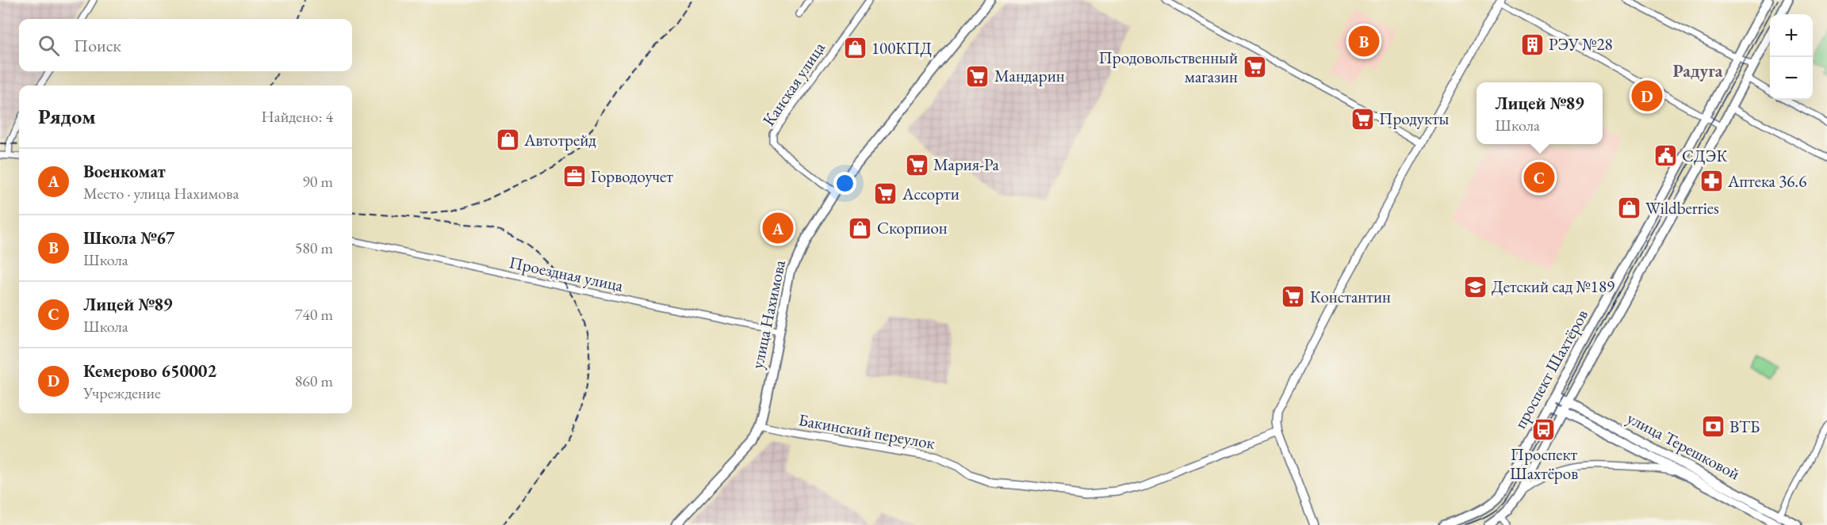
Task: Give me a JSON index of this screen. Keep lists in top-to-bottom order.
{
  "streets": {
    "main road": ["улица Нахимова", "проспект Шахтёров", "улица Терешковой"],
    "street": ["Канская улица", "Проездная улица", "Бакинский переулок"]
  },
  "crossings": [
    ["Канская улица", "улица Нахимова"],
    ["Проездная улица", "улица Нахимова"],
    ["улица Нахимова", "Бакинский переулок"],
    ["проспект Шахтёров", "улица Терешковой"]
  ],
  "districts": ["Радуга"],
  "places": {
    "building": ["РЭУ №28"],
    "shop": [
      "100КПД",
      "Автотрейд",
      "Wildberries",
      "Скорпион"
    ],
    "supermarket": [
      "Продовольственный магазин",
      "Мандарин",
      "Продукты",
      "Мария-Ра",
      "Ассорти",
      "Константин"
    ],
    "public building": ["СДЭК"],
    "office": ["Горводоучет"],
    "pharmacy": ["Аптека 36.6"],
    "school or university": ["Детский сад №189"],
    "bank": ["ВТБ"],
    "bus stop": ["Проспект Шахтёров"]
  },
  "page": {
    "map_buttons": ["+", "−"],
    "search": "Поиск",
    "pins": [
      "B",
      "D",
      "C",
      "A"
    ],
    "popup": ["Лицей №89", "Школа"],
    "heading": ["Рядом", "Найдено: 4"],
    "list": [
      {
        "mark": "A",
        "name": "Военкомат",
        "note": "Место · улица Нахимова",
        "value": "90 m"
      },
      {
        "mark": "B",
        "name": "Школа №67",
        "note": "Школа",
        "value": "580 m"
      },
      {
        "mark": "C",
        "name": "Лицей №89",
        "note": "Школа",
        "value": "740 m"
      },
      {
        "mark": "D",
        "name": "Кемерово 650002",
        "note": "Учреждение",
        "value": "860 m"
      }
    ]
  }
}
